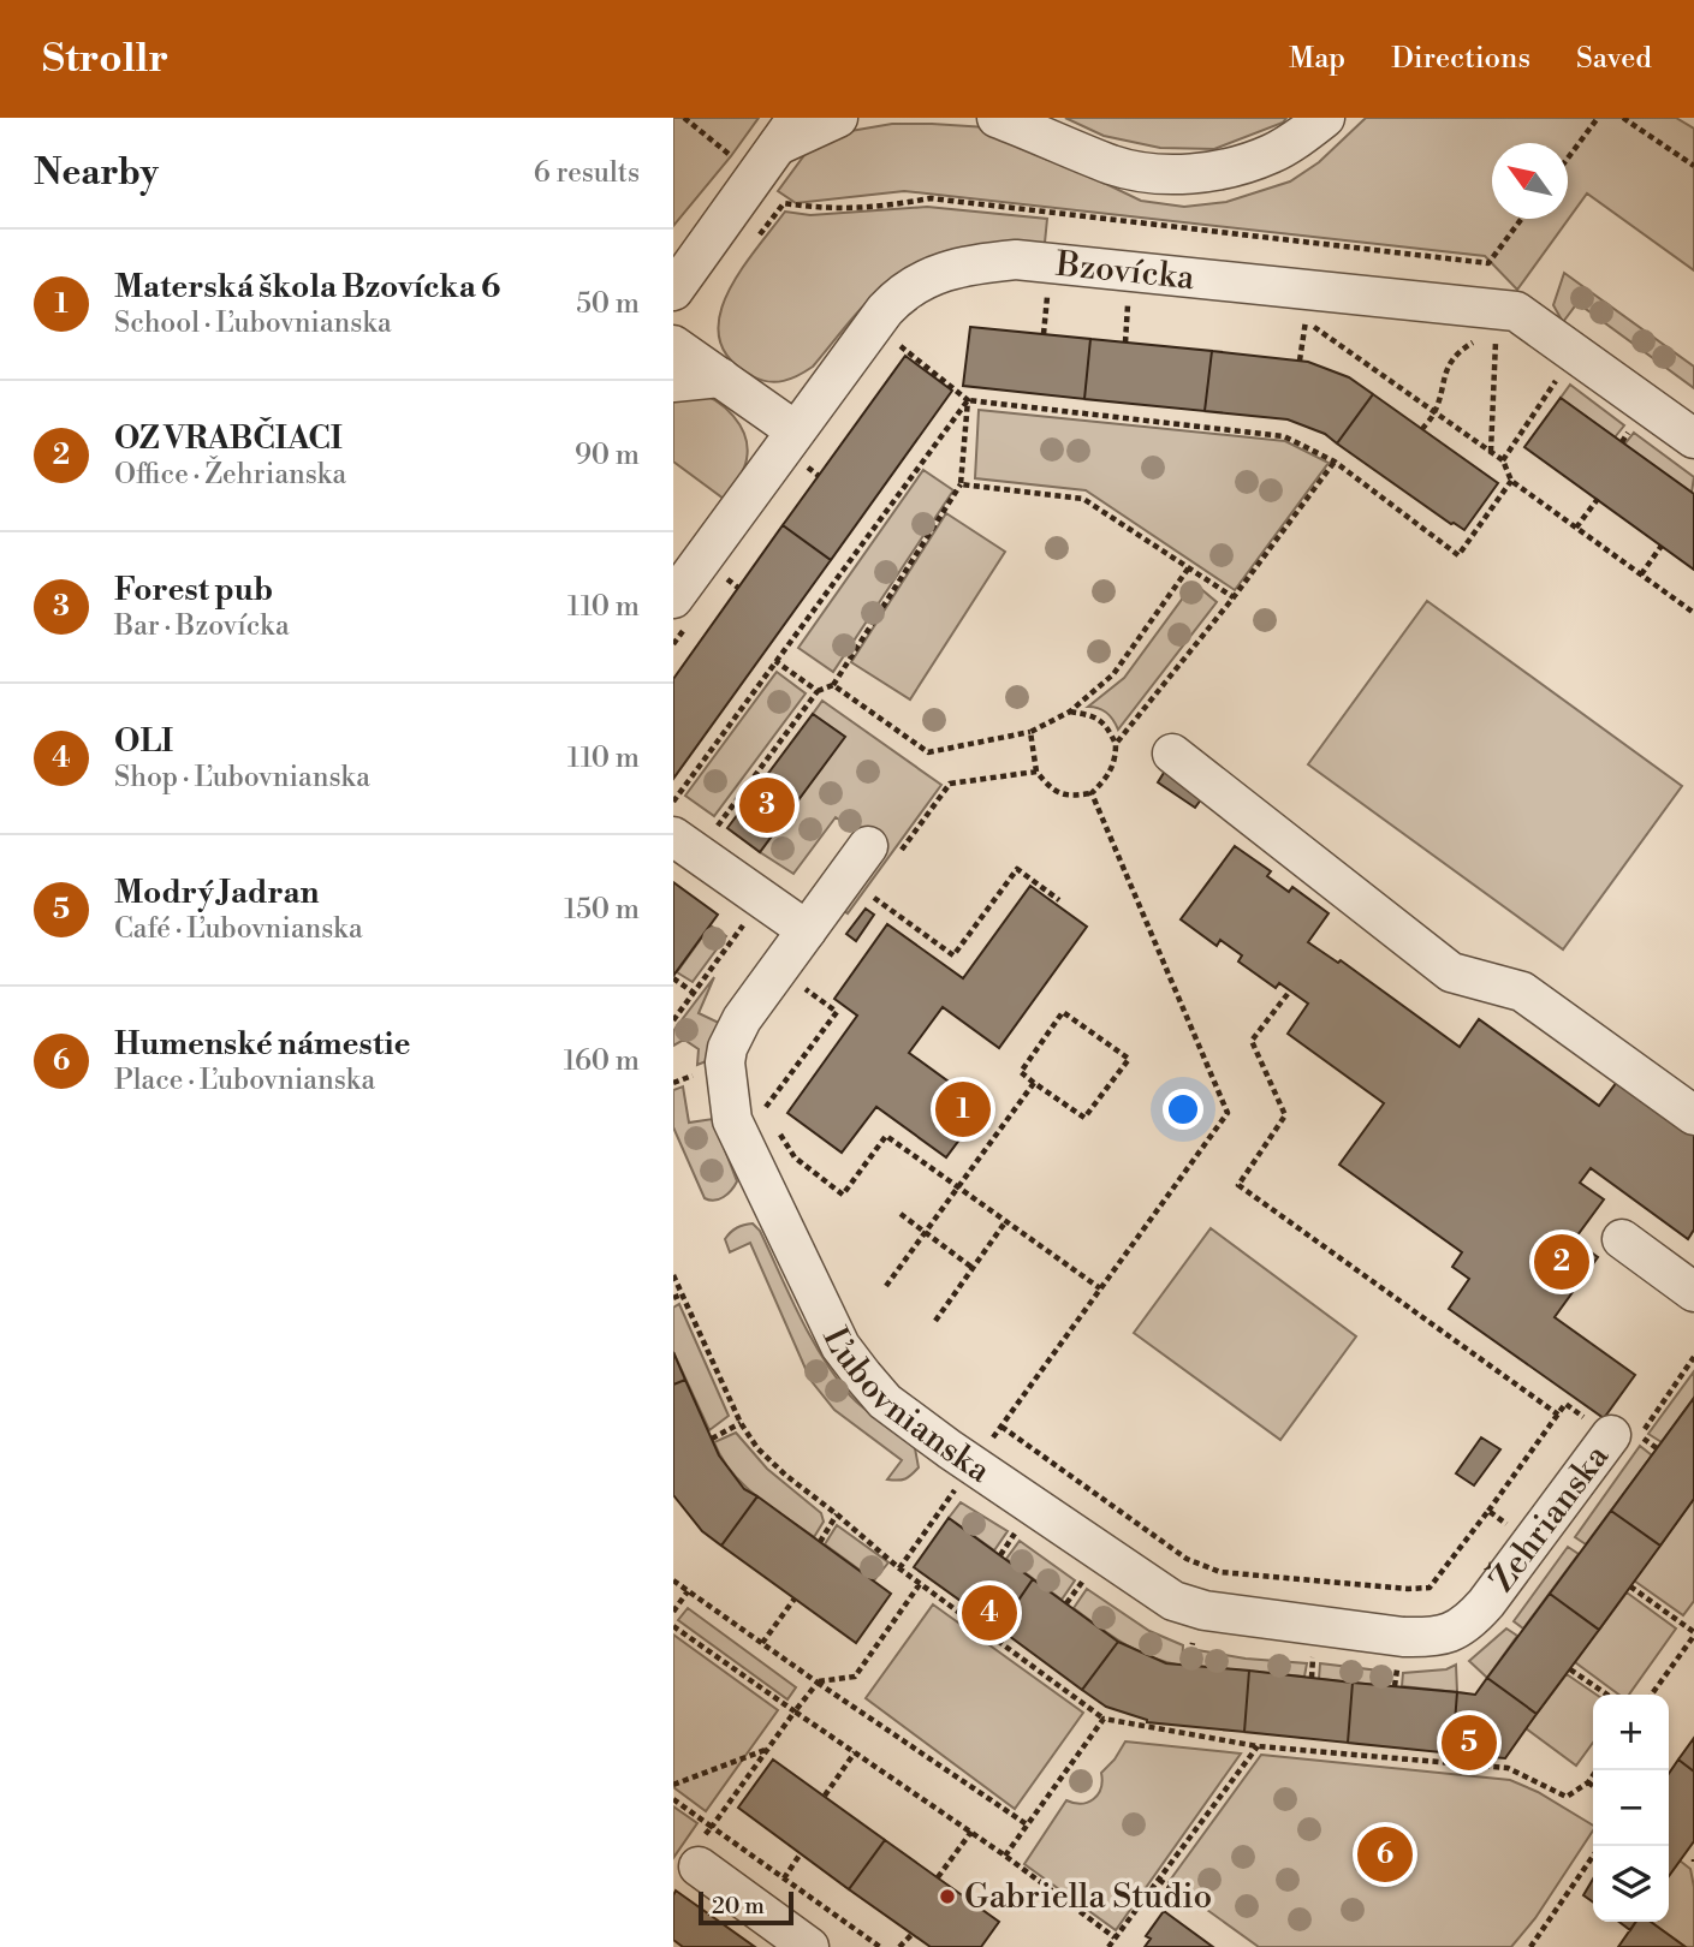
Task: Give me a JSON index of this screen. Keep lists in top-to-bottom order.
{
  "streets": {
    "street": ["Bzovícka", "Ľubovnianska", "Žehrianska"]
  },
  "crossings": [
    ["Ľubovnianska", "Žehrianska"]
  ],
  "places": ["Gabriella Studio"],
  "scale_bar": "20 m",
  "north": "top left",
  "page": {
    "header": "Strollr",
    "nav": ["Map", "Directions", "Saved"],
    "heading": ["Nearby", "6 results"],
    "list": [
      {
        "mark": "1",
        "name": "Materská škola Bzovícka 6",
        "note": "School · Ľubovnianska",
        "value": "50 m"
      },
      {
        "mark": "2",
        "name": "OZ VRABČIACI",
        "note": "Office · Žehrianska",
        "value": "90 m"
      },
      {
        "mark": "3",
        "name": "Forest pub",
        "note": "Bar · Bzovícka",
        "value": "110 m"
      },
      {
        "mark": "4",
        "name": "OLI",
        "note": "Shop · Ľubovnianska",
        "value": "110 m"
      },
      {
        "mark": "5",
        "name": "Modrý Jadran",
        "note": "Café · Ľubovnianska",
        "value": "150 m"
      },
      {
        "mark": "6",
        "name": "Humenské námestie",
        "note": "Place · Ľubovnianska",
        "value": "160 m"
      }
    ],
    "pins": [
      "3",
      "1",
      "2",
      "4",
      "5",
      "6"
    ],
    "map_buttons": ["+", "−"],
    "scale": "20 m"
  }
}
